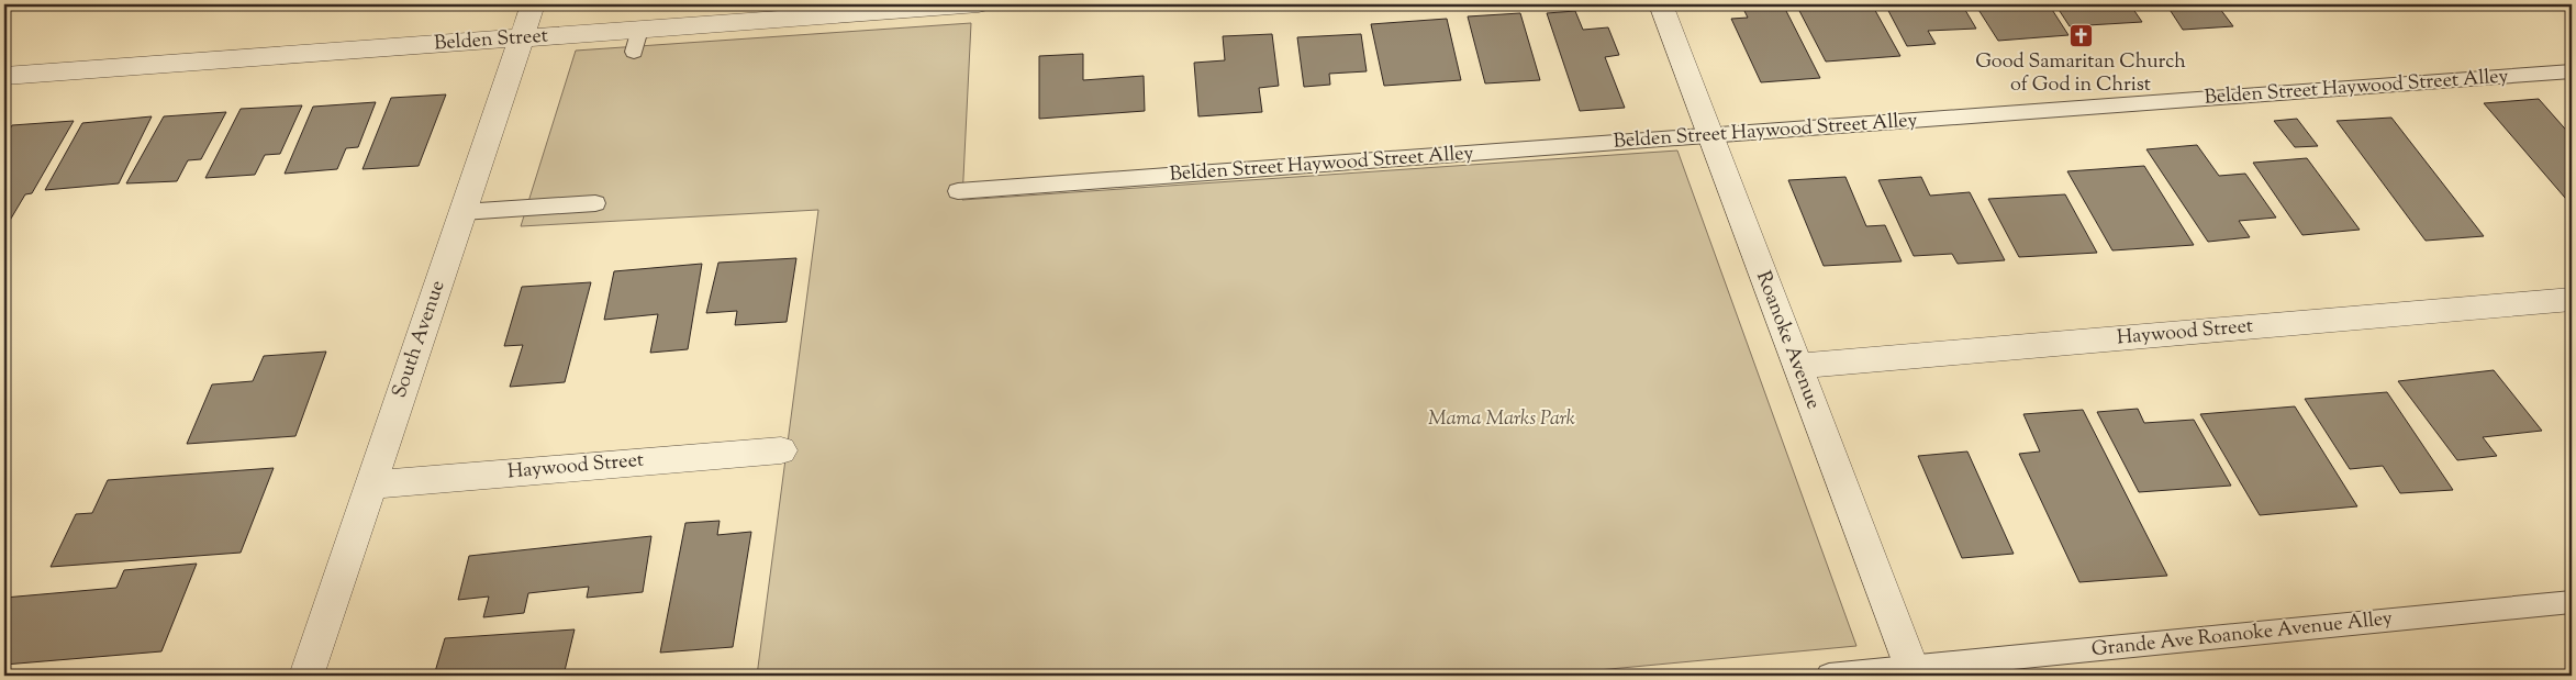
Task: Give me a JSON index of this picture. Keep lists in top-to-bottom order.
{
  "streets": {
    "street": [
      "Belden Street",
      "Haywood Street",
      "South Avenue",
      "Roanoke Avenue"
    ],
    "lane": ["Belden Street Haywood Street Alley", "Grande Ave Roanoke Avenue Alley"]
  },
  "crossings": [
    ["Belden Street", "South Avenue"],
    ["Belden Street Haywood Street Alley", "Roanoke Avenue"],
    ["Haywood Street", "South Avenue"],
    ["Haywood Street", "Roanoke Avenue"],
    ["Roanoke Avenue", "Grande Ave Roanoke Avenue Alley"]
  ],
  "parks": ["Mama Marks Park"],
  "places": {
    "church": ["Good Samaritan Church of God in Christ"]
  }
}
